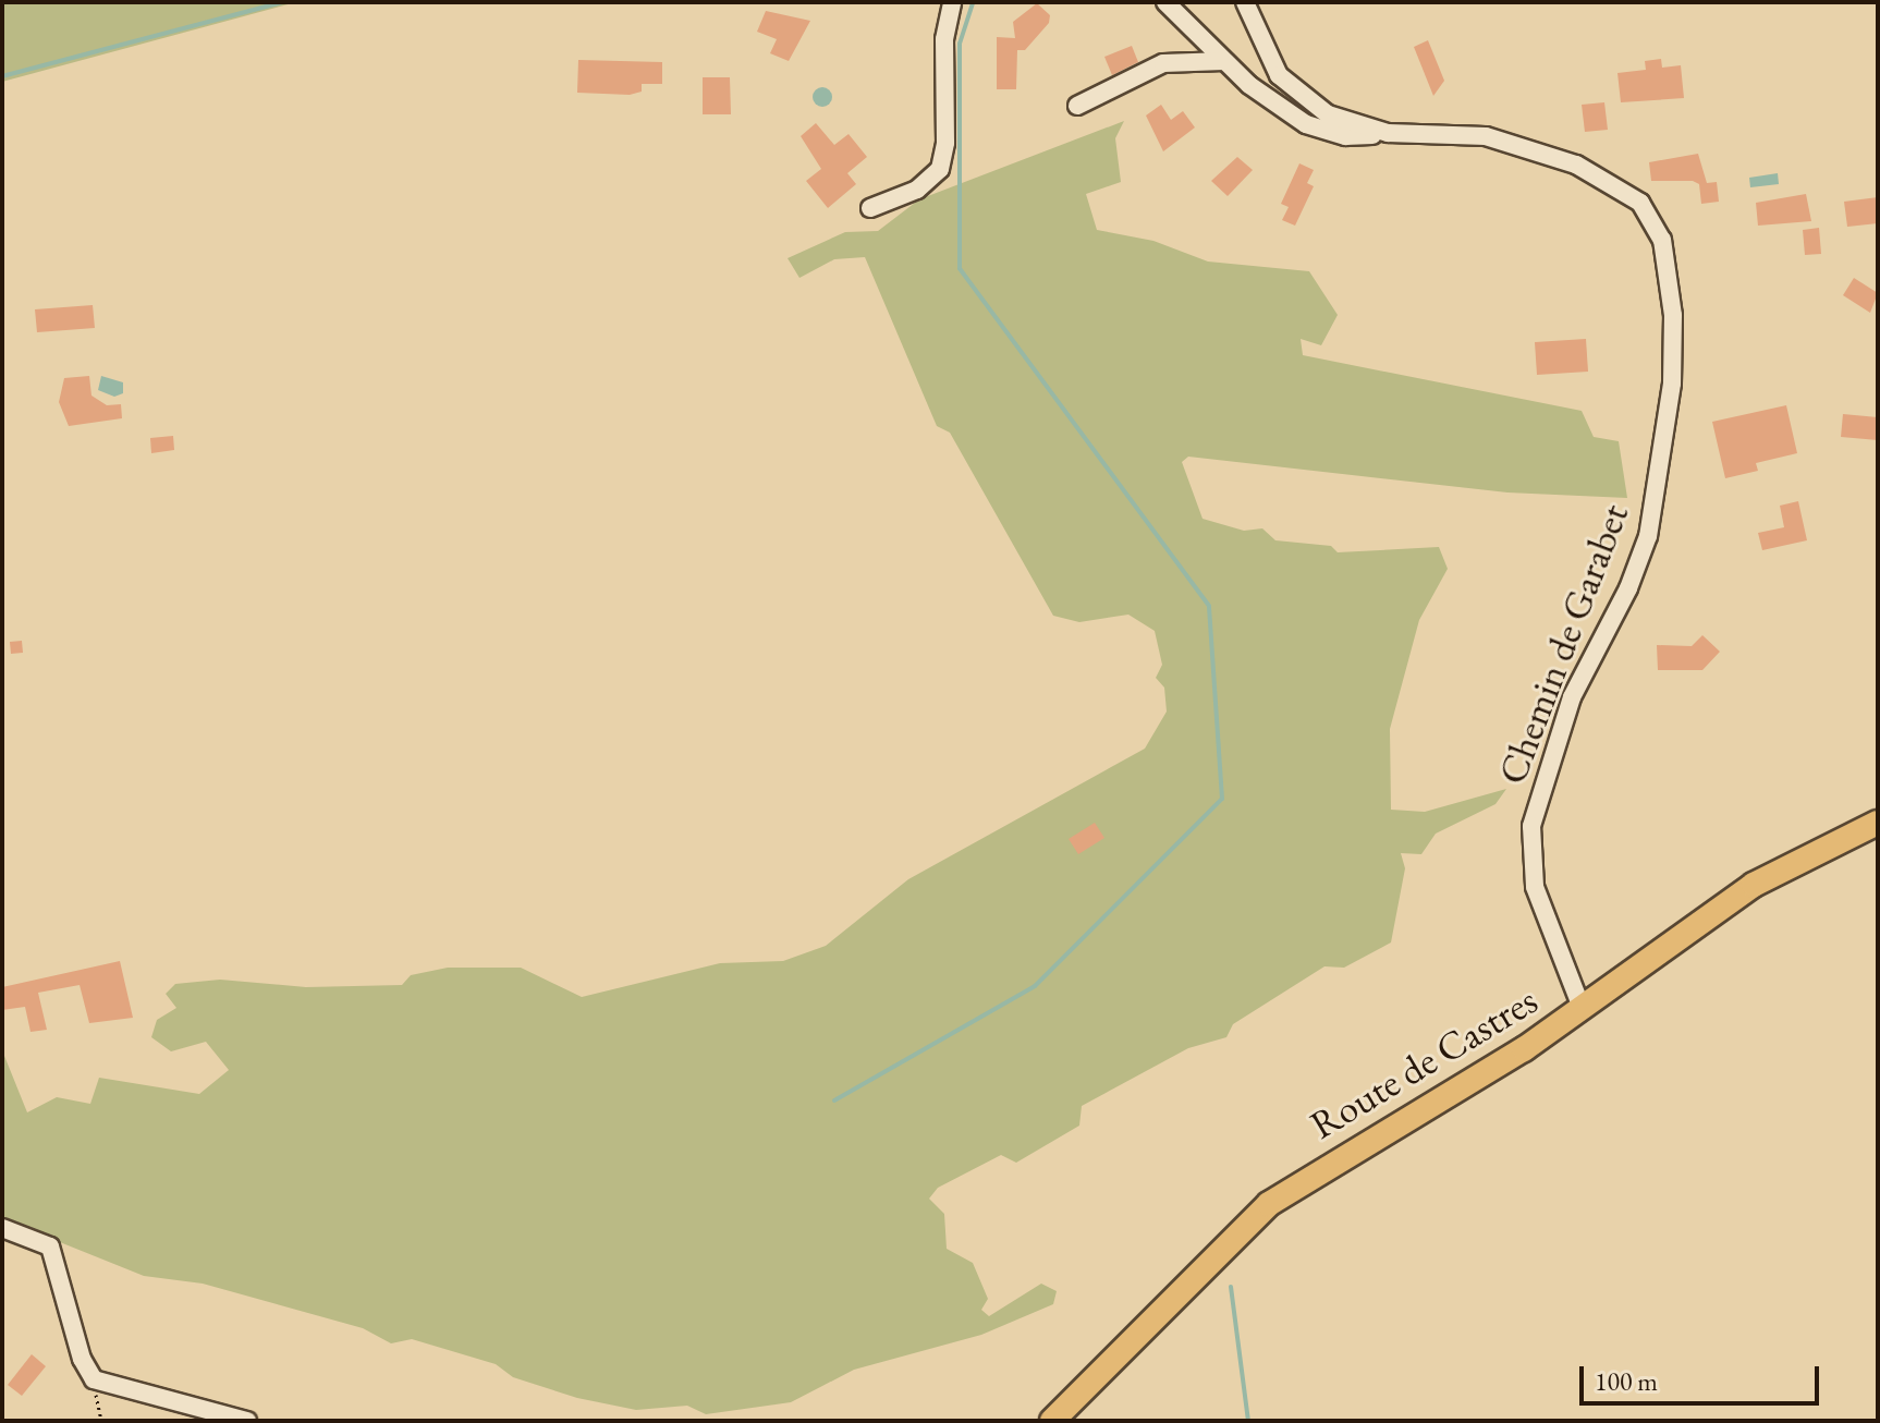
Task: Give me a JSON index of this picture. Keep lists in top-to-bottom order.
{
  "streets": {
    "main road": ["Route de Castres"],
    "street": ["Chemin de Garabet"]
  },
  "crossings": [
    ["Chemin de Garabet", "Route de Castres"]
  ],
  "scale_bar": "100 m"
}
